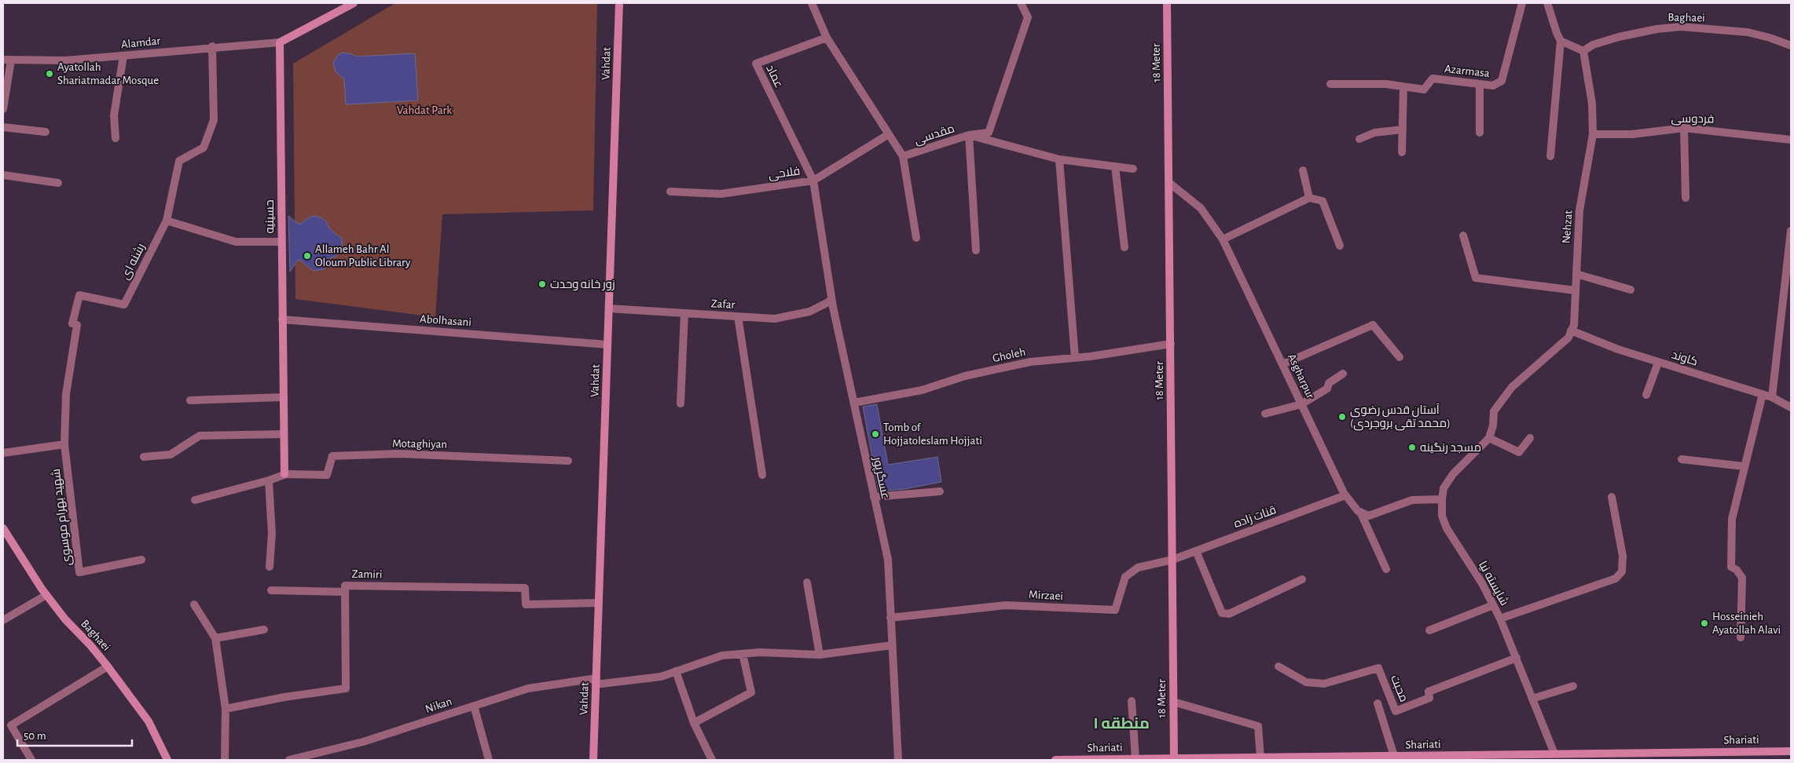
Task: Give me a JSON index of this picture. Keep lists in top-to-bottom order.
{
  "streets": {
    "street": [
      "Baghaei",
      "Alamdar",
      "18 Meter",
      "Vahdat",
      "Azarmasa",
      "عماد",
      "فردوسی",
      "مقدسی",
      "فلاحی",
      "حسینیه",
      "Nehzat",
      "رشنه ای",
      "Zafar",
      "Abolhasani",
      "Gholeh",
      "کاوند",
      "Asgharpur",
      "Motaghiyan",
      "عسگرپور",
      "قنات زاده",
      "شهید بهرام موسوی",
      "Zamiri",
      "شایسته نیا",
      "Mirzaei",
      "محبت",
      "Nikan",
      "Shariati"
    ]
  },
  "crossings": [
    ["Baghaei", "Nehzat"],
    ["Alamdar", "حسینیه"],
    ["Alamdar", "رشنه ای"],
    ["18 Meter", "Gholeh"],
    ["18 Meter", "Asgharpur"],
    ["18 Meter", "قنات زاده"],
    ["18 Meter", "Mirzaei"],
    ["18 Meter", "Shariati"],
    ["Vahdat", "Zafar"],
    ["Vahdat", "Abolhasani"],
    ["Vahdat", "Zamiri"],
    ["Vahdat", "Nikan"],
    ["عماد", "مقدسی"],
    ["عماد", "فلاحی"],
    ["عماد", "عسگرپور"],
    ["فردوسی", "Nehzat"],
    ["مقدسی", "فلاحی"],
    ["فلاحی", "عسگرپور"],
    ["حسینیه", "Abolhasani"],
    ["حسینیه", "Motaghiyan"],
    ["Nehzat", "کاوند"],
    ["Nehzat", "شایسته نیا"],
    ["رشنه ای", "شهید بهرام موسوی"],
    ["Zafar", "عسگرپور"],
    ["Gholeh", "عسگرپور"],
    ["Asgharpur", "قنات زاده"],
    ["عسگرپور", "Mirzaei"],
    ["عسگرپور", "Nikan"],
    ["قنات زاده", "Mirzaei"],
    ["شایسته نیا", "محبت"],
    ["شایسته نیا", "Shariati"]
  ],
  "districts": ["منطقه ۱"],
  "parks": ["Vahdat Park"],
  "places": [
    "Ayatollah Shariatmadar Mosque",
    "Allameh Bahr Al Oloum Public Library",
    "زور خانه وحدت",
    "آستان قدس رضوی (محمد تقی بروجردی)",
    "Tomb of Hojjatoleslam Hojjati",
    "مسجد رنگینه",
    "Hosseinieh Ayatollah Alavi"
  ],
  "scale_bar": "50 m"
}
